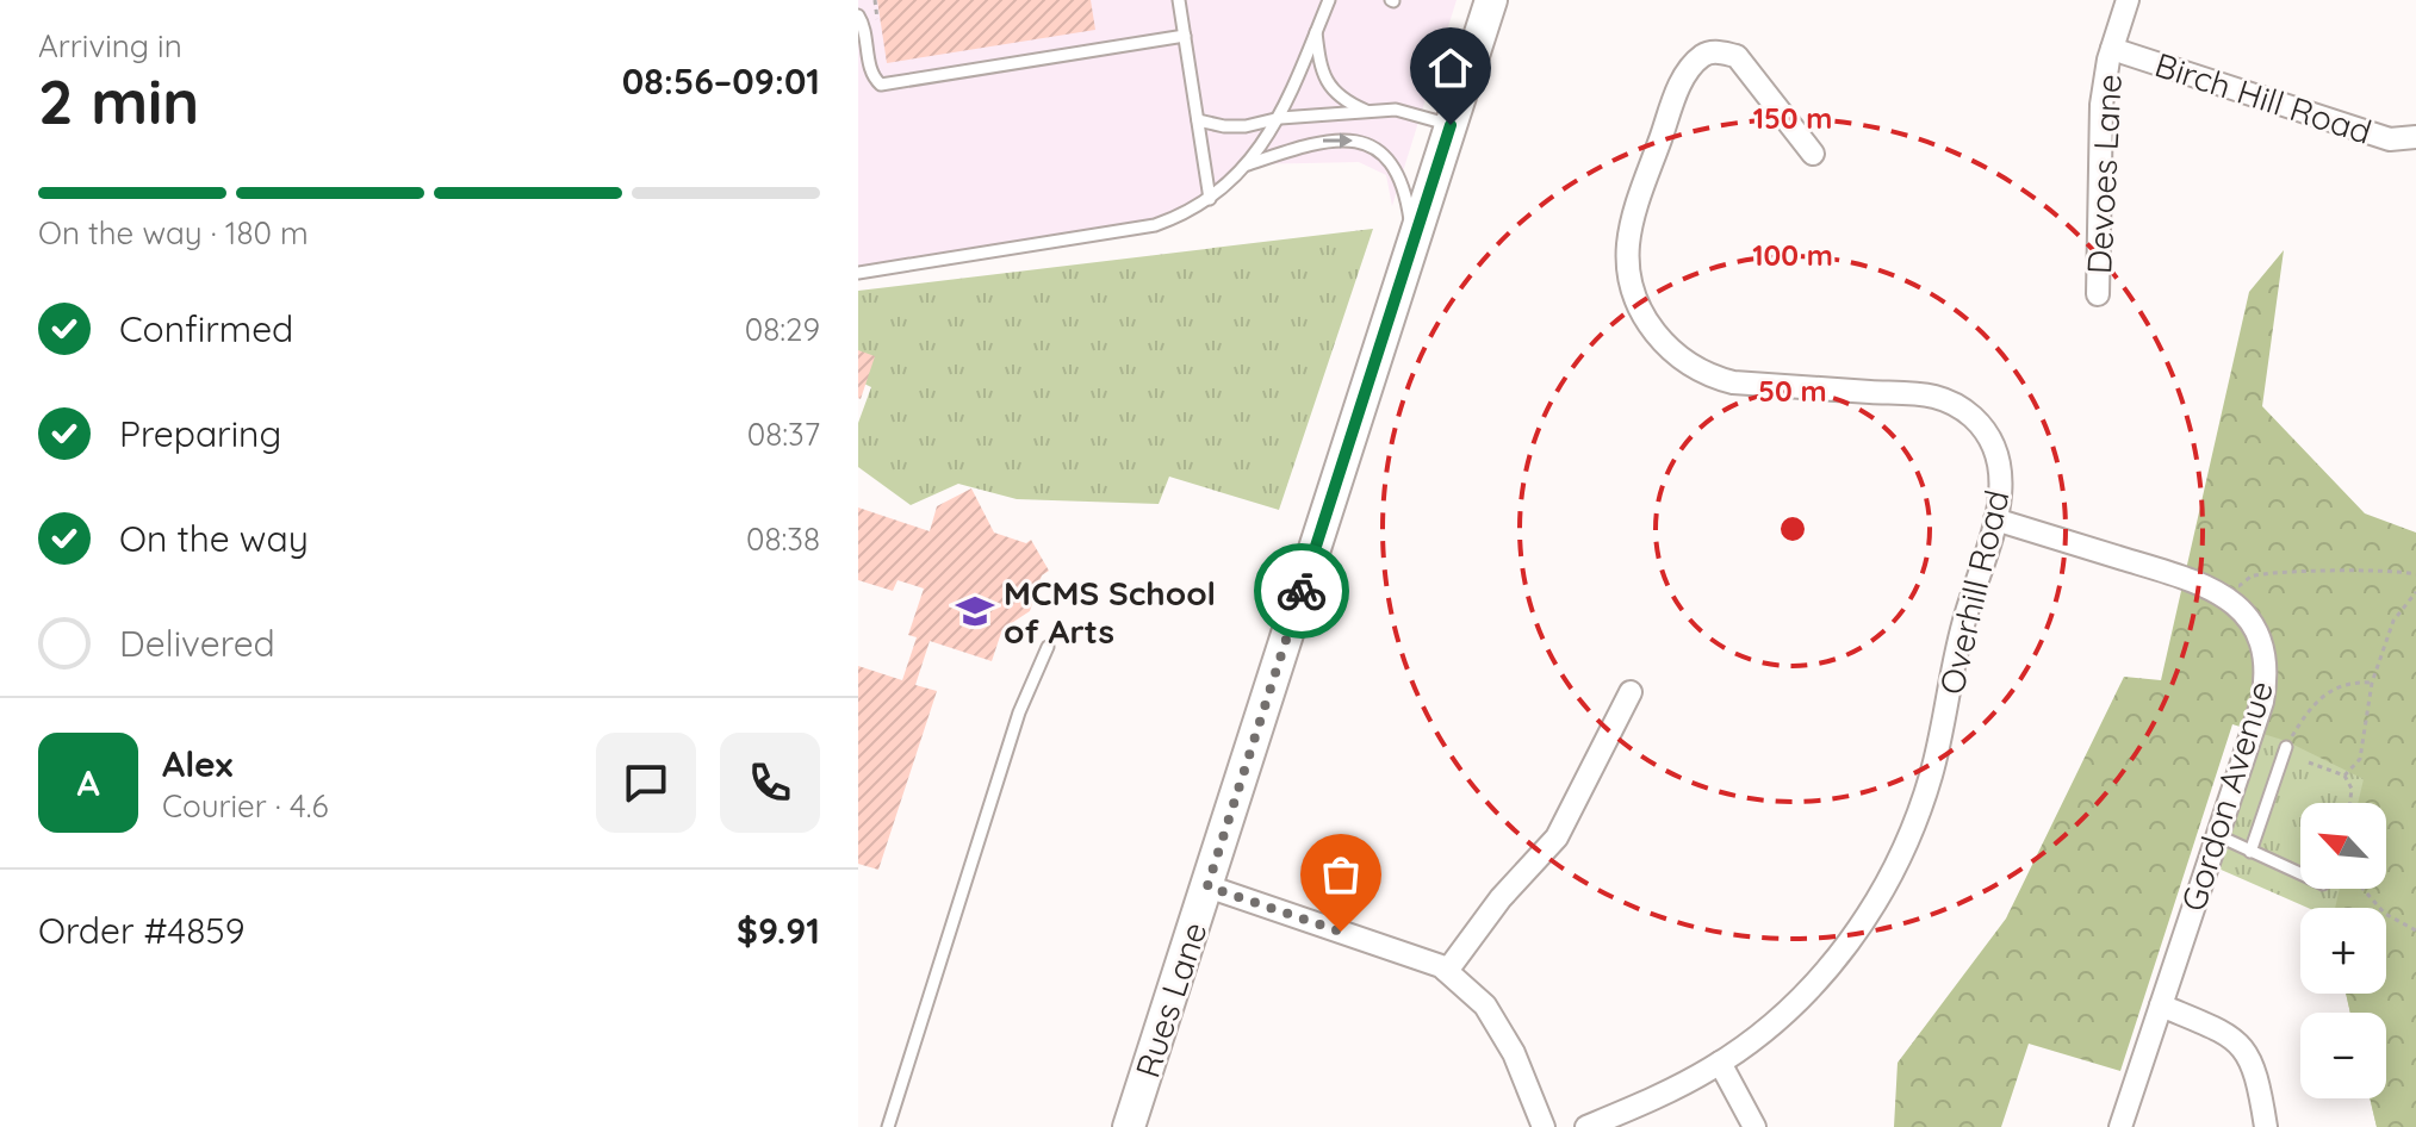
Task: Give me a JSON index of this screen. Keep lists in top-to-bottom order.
{
  "streets": {
    "main road": ["Rues Lane"],
    "street": [
      "Birch Hill Road",
      "Devoes Lane",
      "Overhill Road",
      "Gordon Avenue"
    ]
  },
  "crossings": [
    ["Birch Hill Road", "Devoes Lane"],
    ["Overhill Road", "Gordon Avenue"]
  ],
  "places": {
    "school or university": ["MCMS School of Arts"]
  },
  "north": "top left",
  "page": {
    "heading": ["2 min", "Arriving in", "08:56–09:01"],
    "panel": [
      "Alex",
      "Courier · 4.6",
      "Order #4859",
      "$9.91"
    ],
    "bar": "On the way · 180 m",
    "list": [
      ["Confirmed", "08:29"],
      ["Preparing", "08:37"],
      ["On the way", "08:38"],
      "Delivered"
    ],
    "round": "A",
    "map_buttons": ["+", "−"]
  },
  "rings": ["150 m", "100 m", "50 m"]
}
